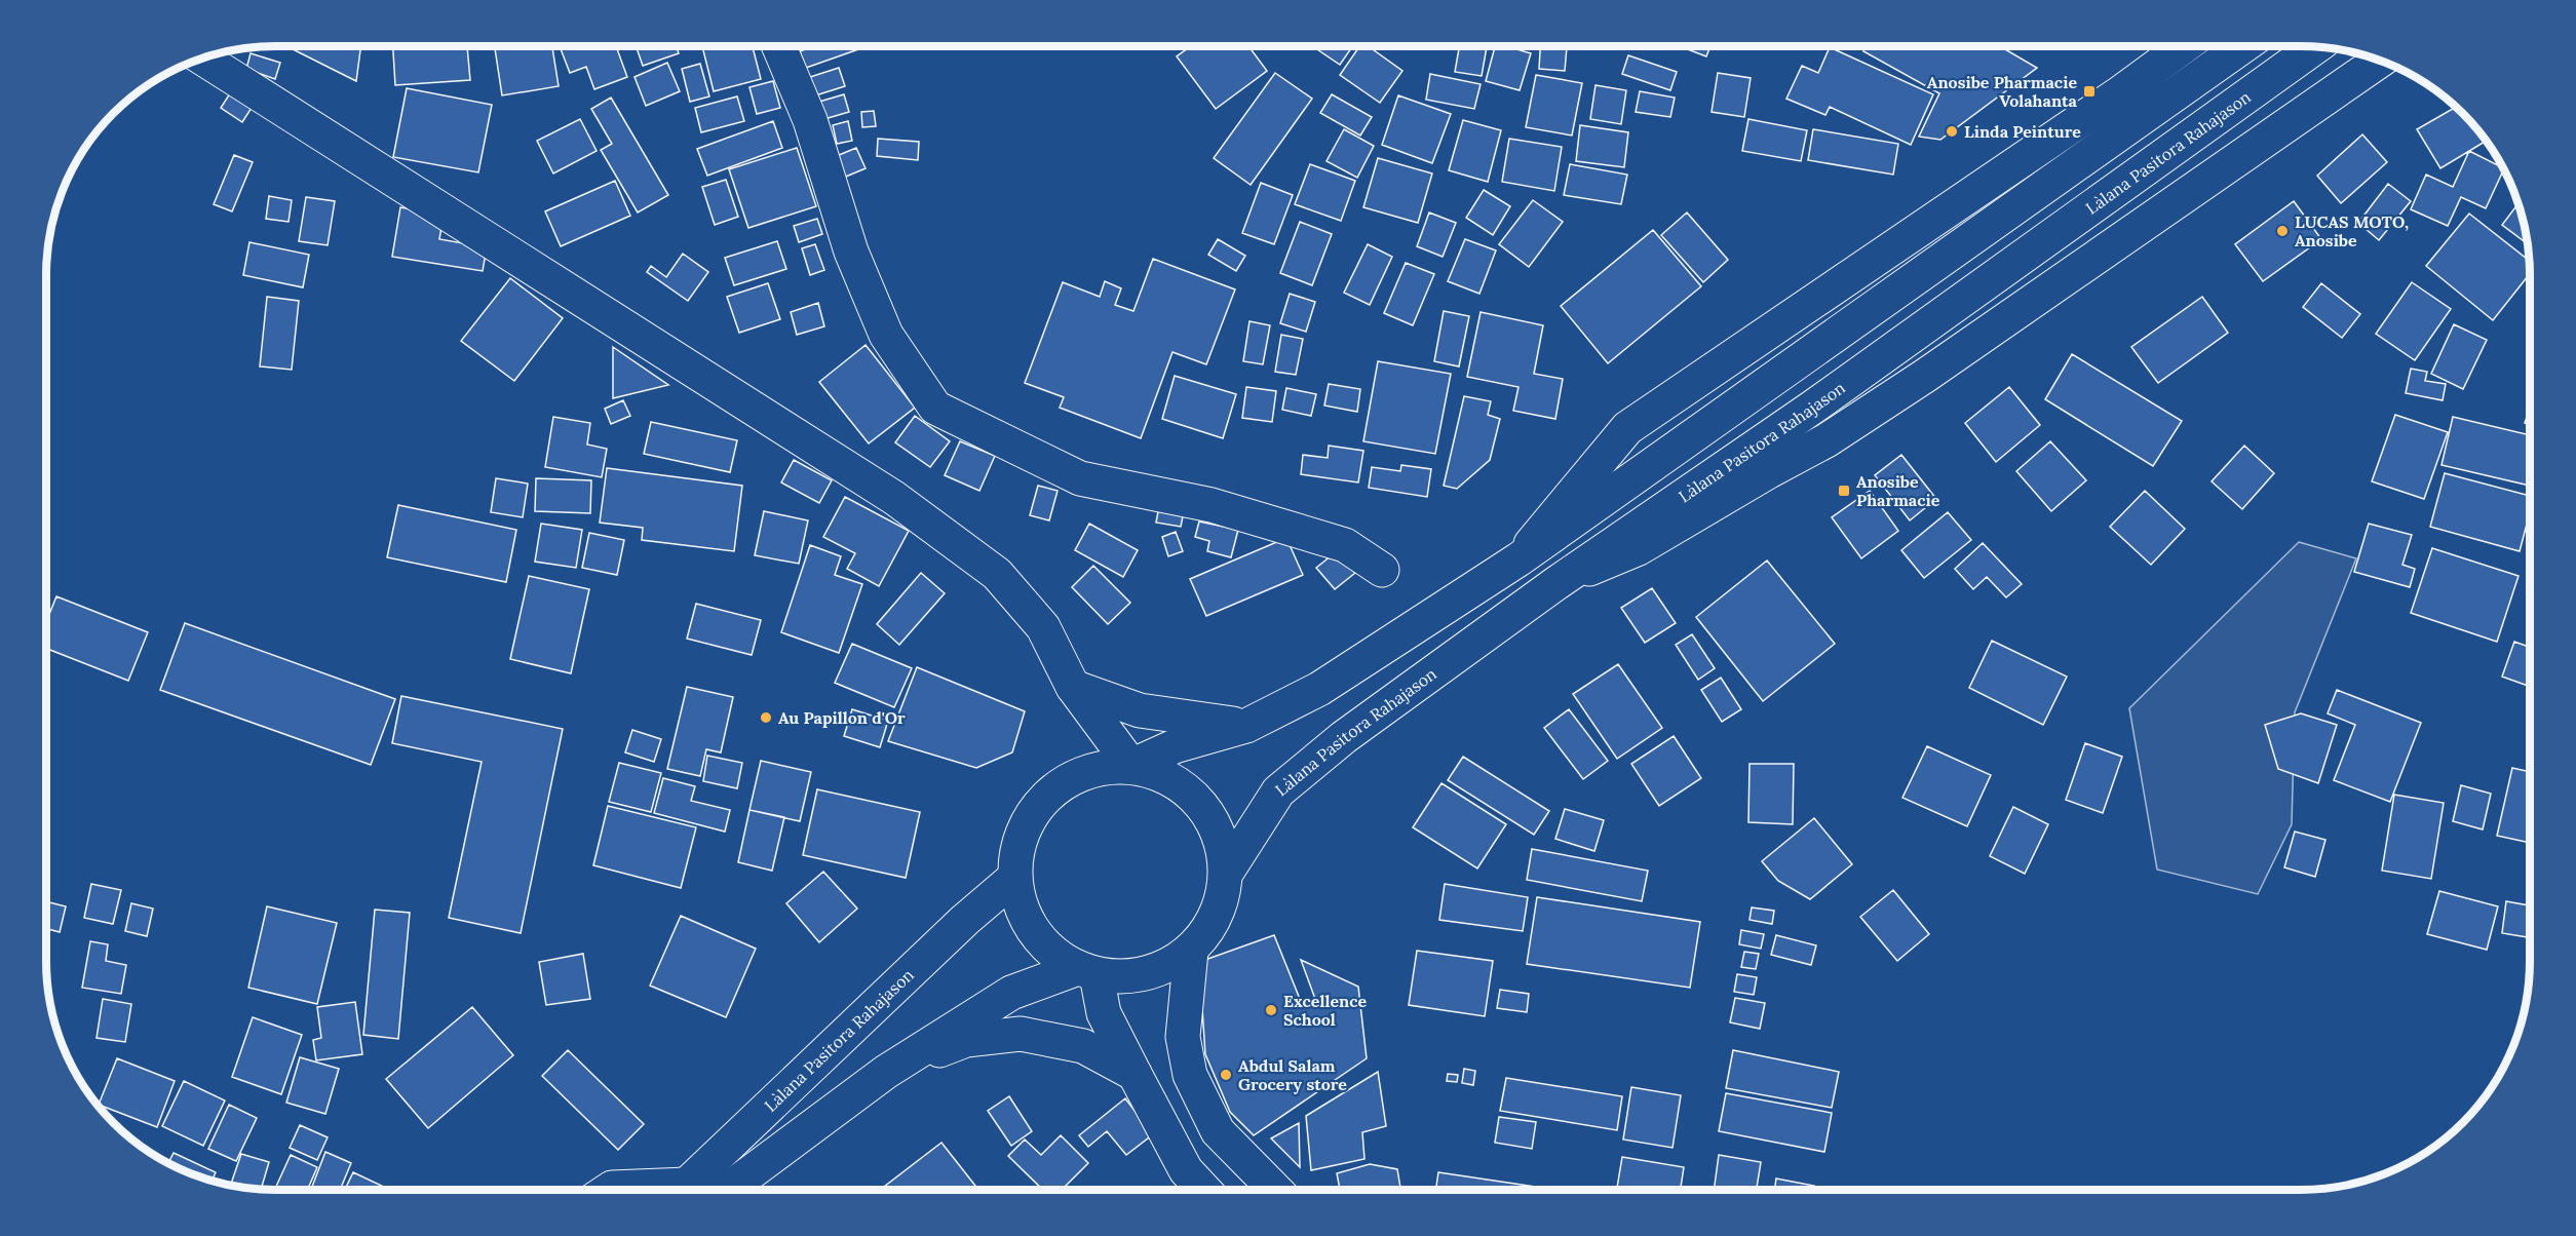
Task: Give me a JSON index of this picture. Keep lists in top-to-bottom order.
{
  "streets": {
    "main road": ["Làlana Pasitora Rahajason"]
  },
  "places": {
    "transit": ["Anosibe Pharmacie Volahanta", "Anosibe Pharmacie"],
    "other": [
      "Linda Peinture",
      "LUCAS MOTO, Anosibe",
      "Au Papillon d'Or",
      "Excellence School",
      "Abdul Salam Grocery store"
    ]
  }
}
